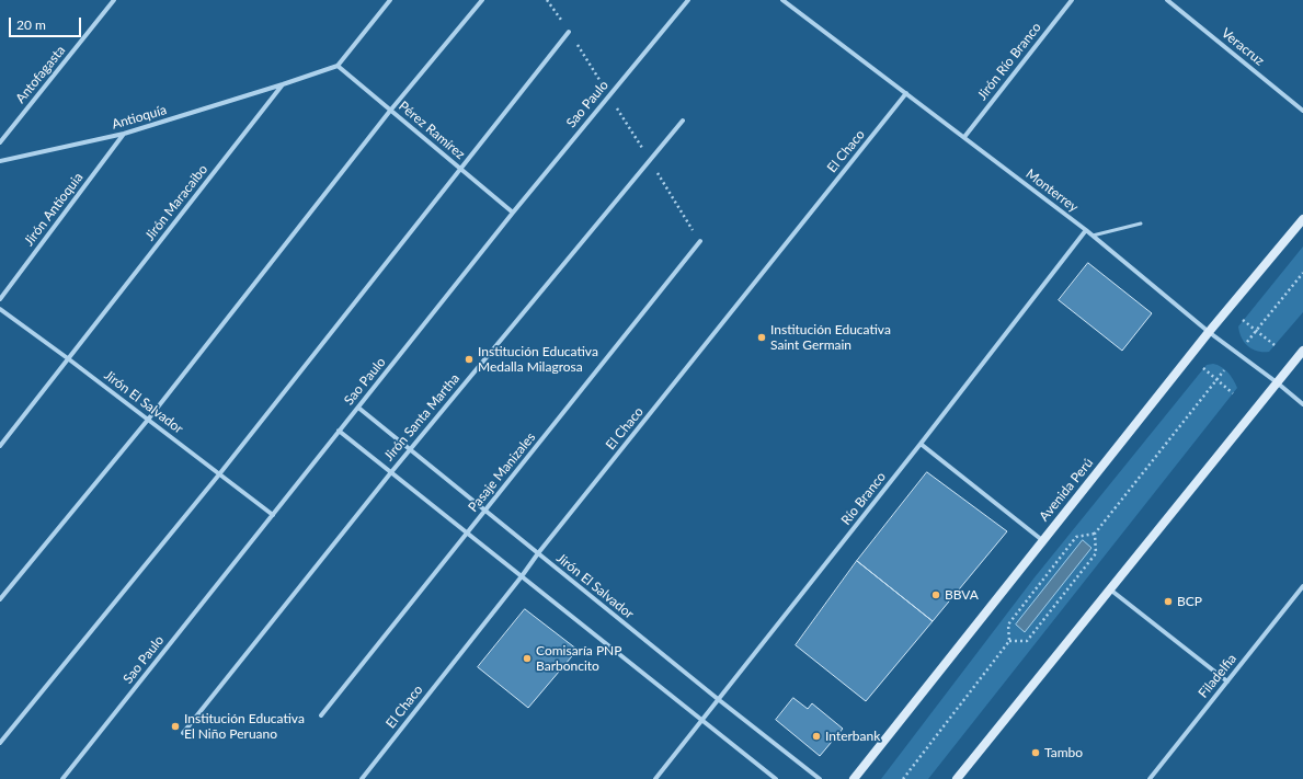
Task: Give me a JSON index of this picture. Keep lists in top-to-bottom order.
{
  "streets": {
    "main road": ["Avenida Perú"],
    "street": [
      "Veracruz",
      "Jirón Río Branco",
      "Antofagasta",
      "Sao Paulo",
      "Antioquía",
      "Pérez Ramírez",
      "El Chaco",
      "Monterrey",
      "Jirón Maracaibo",
      "Jirón Antioquia",
      "Jirón El Salvador",
      "Jirón Santa Martha",
      "Pasaje Manizales",
      "Río Branco",
      "Filadelfia"
    ]
  },
  "crossings": [
    ["Jirón Río Branco", "Monterrey"],
    ["Sao Paulo", "Pérez Ramírez"],
    ["Sao Paulo", "Jirón El Salvador"],
    ["Antioquía", "Jirón Maracaibo"],
    ["Antioquía", "Jirón Antioquia"],
    ["El Chaco", "Monterrey"],
    ["El Chaco", "Jirón El Salvador"],
    ["Monterrey", "Avenida Perú"],
    ["Monterrey", "Río Branco"],
    ["Jirón Maracaibo", "Jirón El Salvador"],
    ["Jirón El Salvador", "Jirón Santa Martha"],
    ["Jirón El Salvador", "Pasaje Manizales"],
    ["Jirón El Salvador", "Río Branco"]
  ],
  "places": [
    "Institución Educativa Saint Germain",
    "Institución Educativa Medalla Milagrosa",
    "BBVA",
    "BCP",
    "Comisaría PNP Barboncito",
    "Institución Educativa El Niño Peruano",
    "Interbank",
    "Tambo"
  ],
  "scale_bar": "20 m"
}
